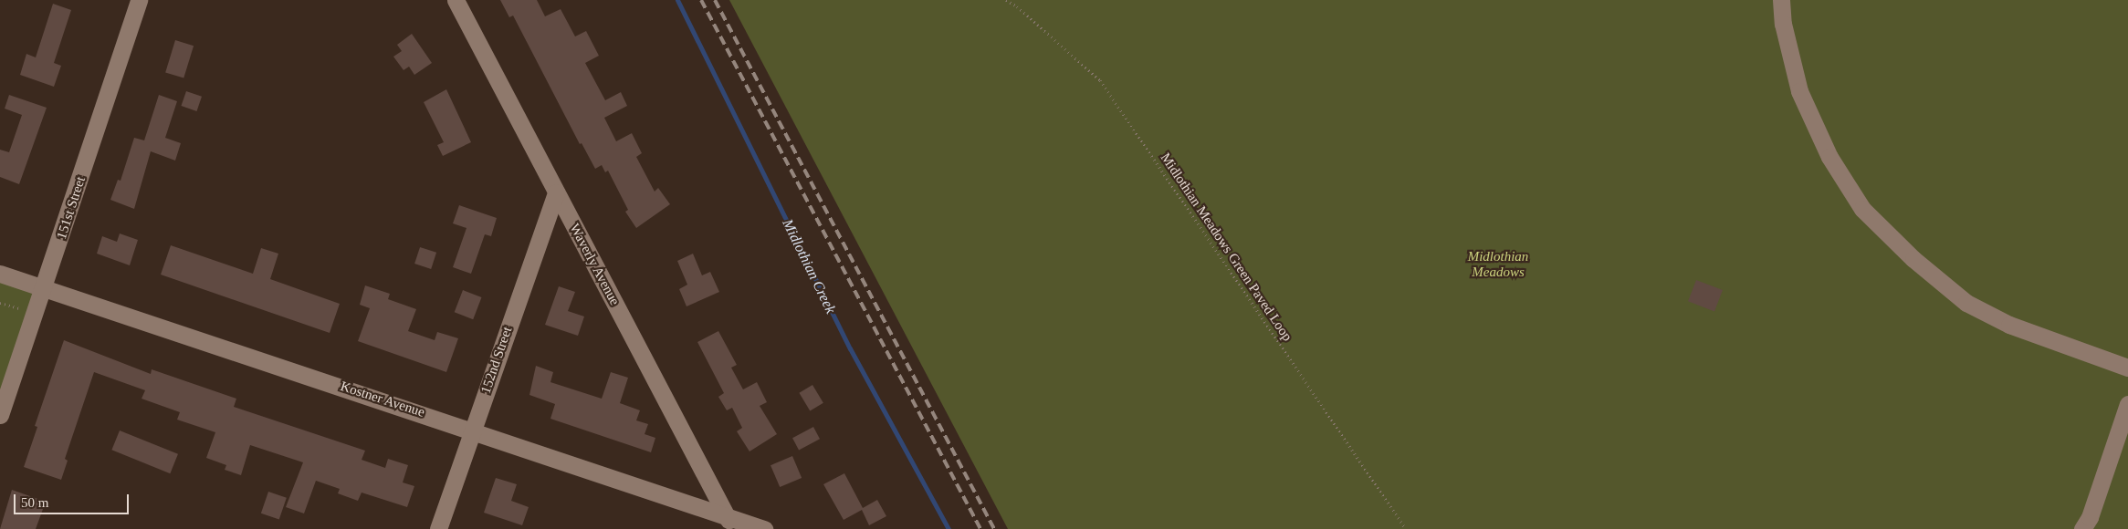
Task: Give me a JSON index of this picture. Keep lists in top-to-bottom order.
{
  "streets": {
    "street": [
      "151st Street",
      "Waverly Avenue",
      "152nd Street",
      "Kostner Avenue"
    ],
    "path": ["Midlothian Meadows Green Paved Loop"]
  },
  "crossings": [
    ["151st Street", "Kostner Avenue"],
    ["Waverly Avenue", "152nd Street"],
    ["Waverly Avenue", "Kostner Avenue"],
    ["152nd Street", "Kostner Avenue"]
  ],
  "water": ["Midlothian Creek"],
  "parks": ["Midlothian Meadows"],
  "scale_bar": "50 m"
}
